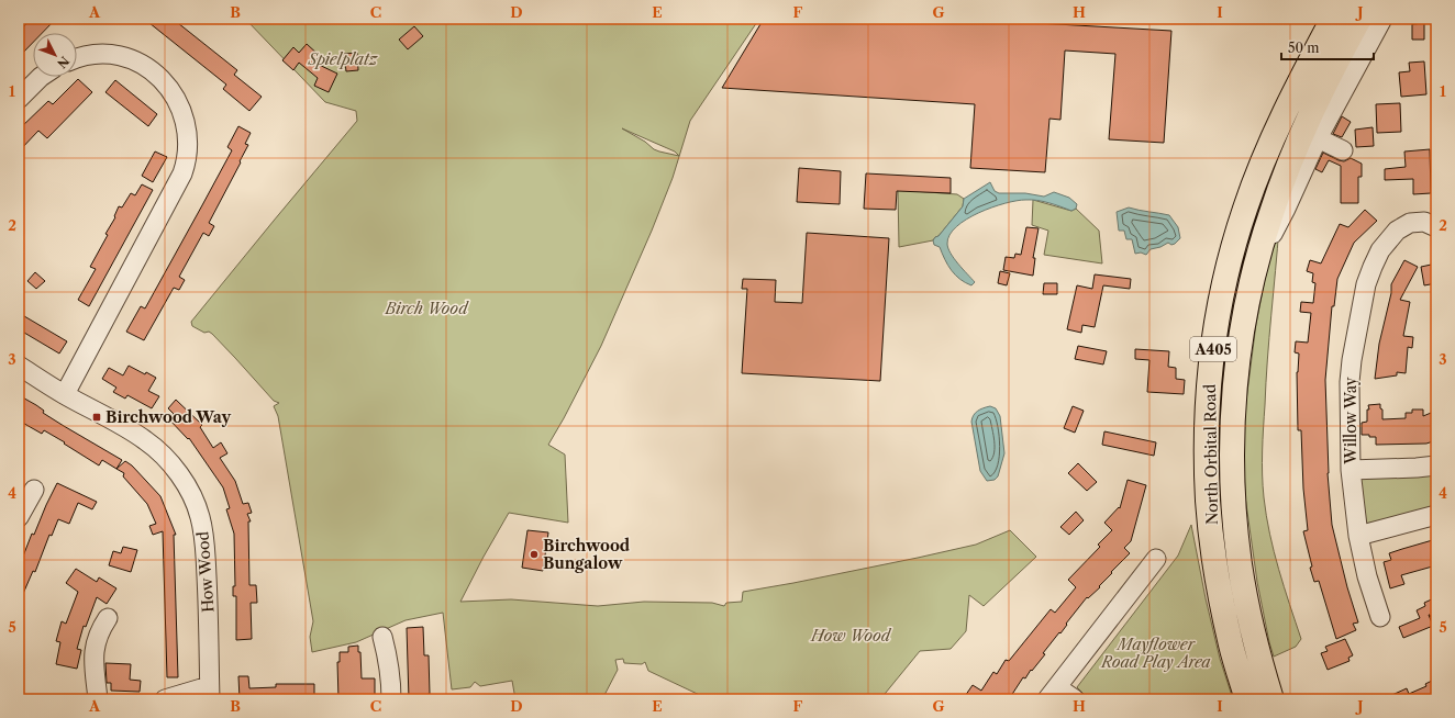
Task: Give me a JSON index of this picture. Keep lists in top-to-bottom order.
{
  "streets": {
    "highway": ["A405", "North Orbital Road"],
    "street": ["Willow Way", "How Wood"]
  },
  "parks": [
    "Spielplatz",
    "Birch Wood",
    "How Wood",
    "Mayflower Road Play Area"
  ],
  "places": {
    "transit": ["Birchwood Way"],
    "other": ["Birchwood Bungalow"]
  },
  "scale_bar": "50 m",
  "north": "bottom right",
  "grid": {
    "columns": [
      "A",
      "B",
      "C",
      "D",
      "E",
      "F",
      "G",
      "H",
      "I",
      "J"
    ],
    "rows": [
      "1",
      "2",
      "3",
      "4",
      "5"
    ]
  }
}
